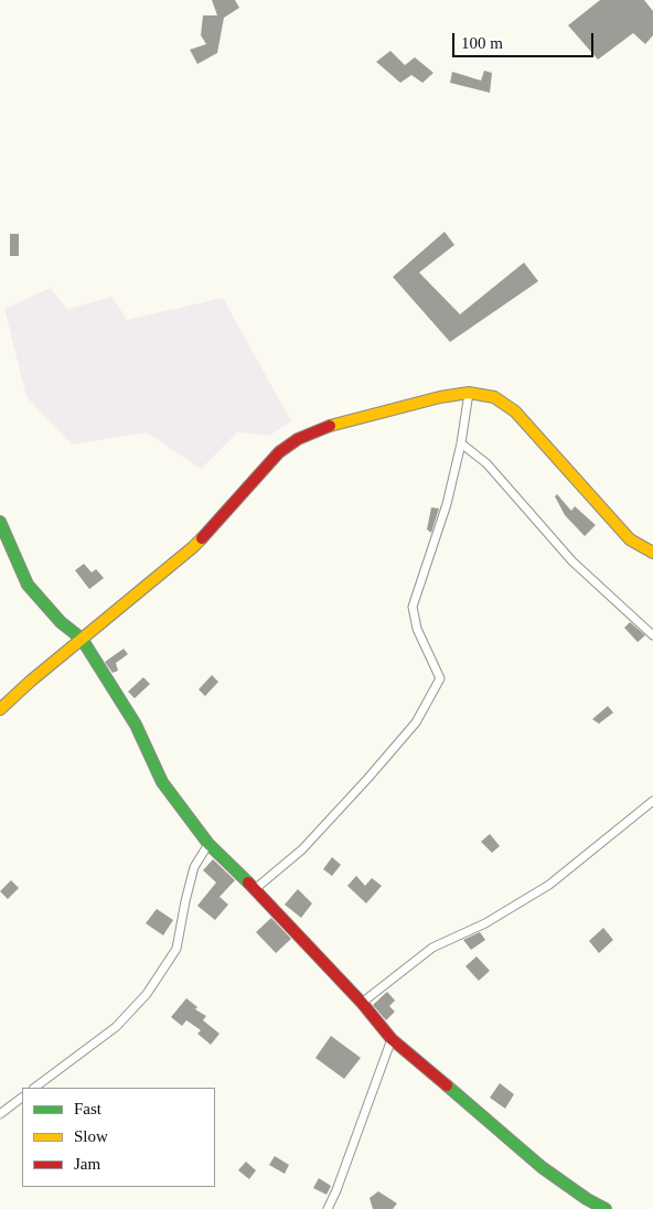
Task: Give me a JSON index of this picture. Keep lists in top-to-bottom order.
{
  "legend": ["Fast", "Slow", "Jam"],
  "scale_bar": "100 m"
}
